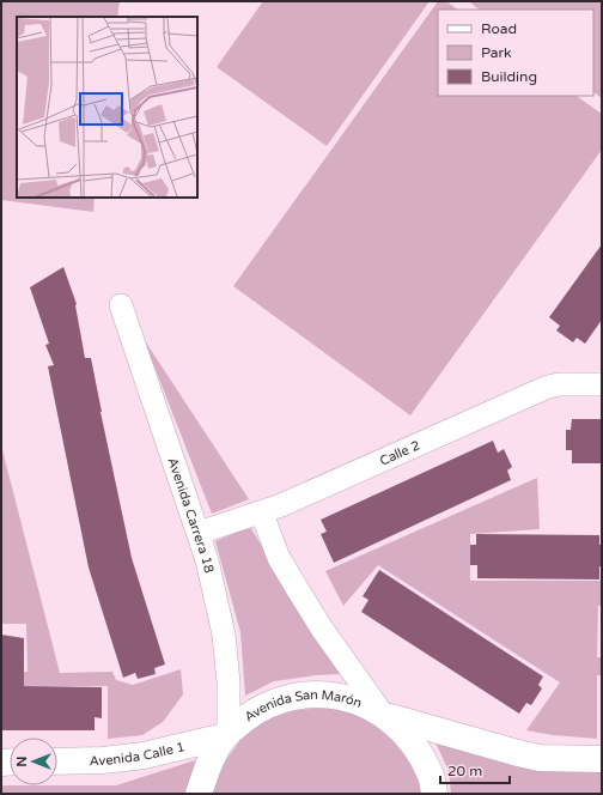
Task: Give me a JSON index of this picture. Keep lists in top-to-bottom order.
{
  "streets": {
    "main road": ["Avenida San Marón", "Avenida Calle 1"],
    "street": ["Calle 2", "Avenida Carrera 18"]
  },
  "crossings": [
    ["Calle 2", "Avenida Carrera 18"],
    ["Avenida Carrera 18", "Avenida San Marón"],
    ["Avenida Carrera 18", "Avenida Calle 1"],
    ["Avenida San Marón", "Avenida Calle 1"]
  ],
  "legend": ["Road", "Park", "Building"],
  "scale_bar": "20 m",
  "north": "left"
}
